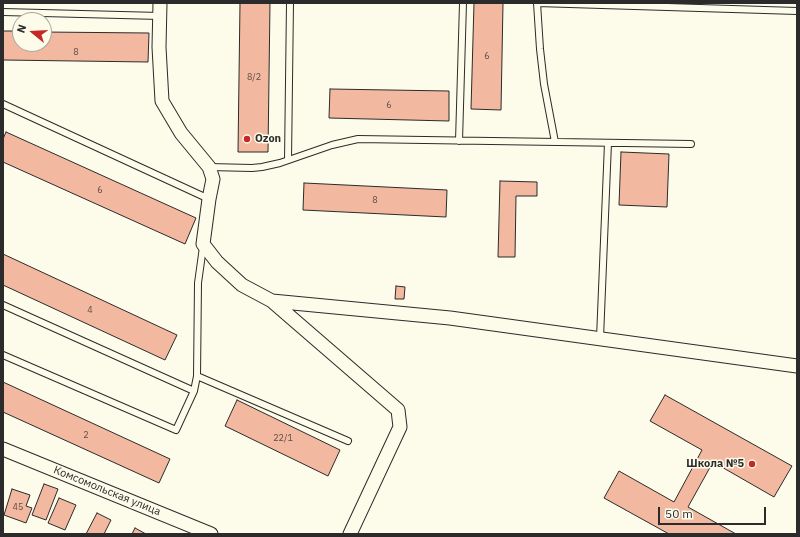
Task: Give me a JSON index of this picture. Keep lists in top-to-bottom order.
{
  "streets": {
    "street": ["Комсомольская улица"]
  },
  "places": ["Ozon", "Школа №5"],
  "house_numbers": [
    "8",
    "6",
    "8/2",
    "6",
    "6",
    "8",
    "4",
    "2",
    "22/1",
    "45"
  ],
  "scale_bar": "50 m",
  "north": "left"
}
